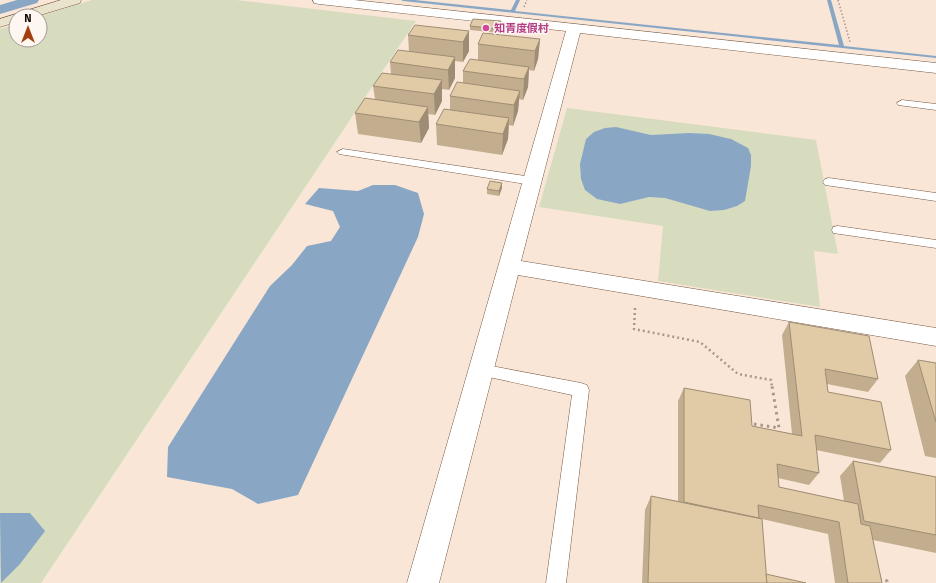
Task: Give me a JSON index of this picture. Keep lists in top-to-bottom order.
{
  "places": ["知青度假村"],
  "north": "top"
}
